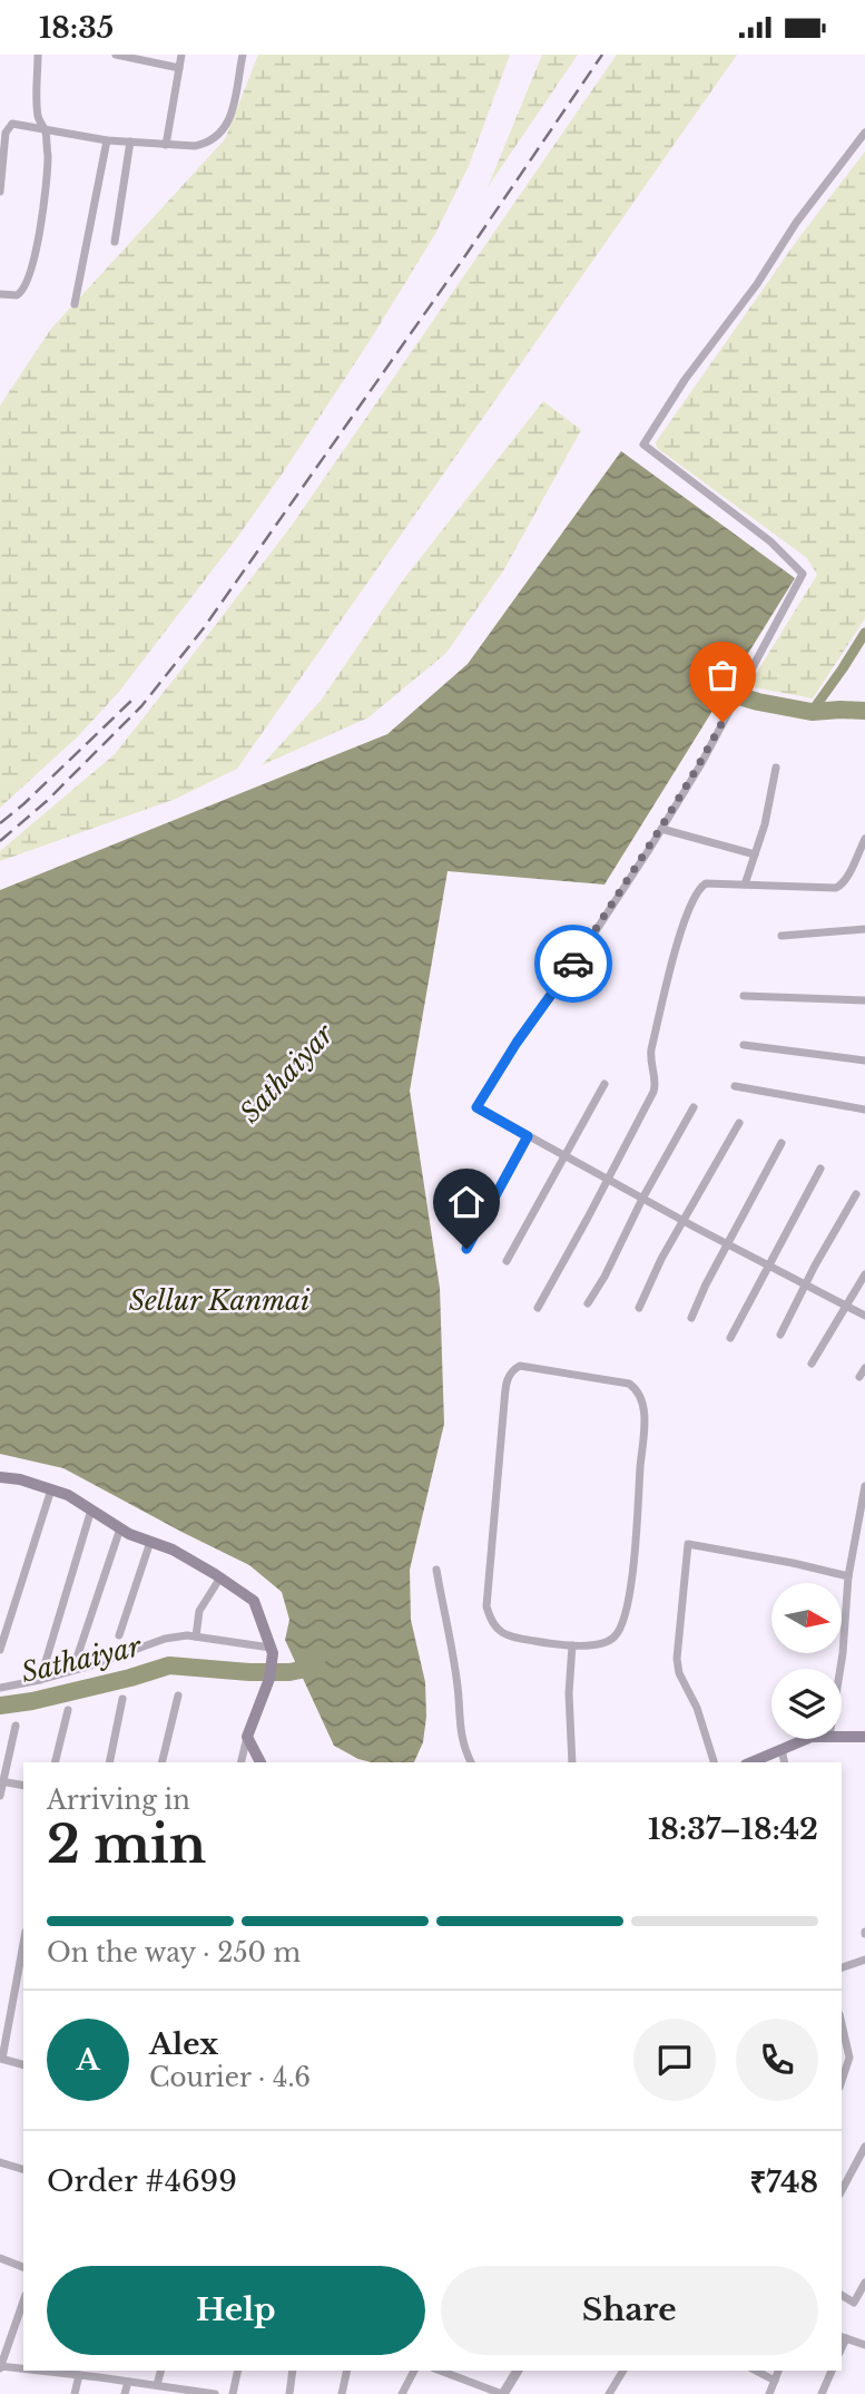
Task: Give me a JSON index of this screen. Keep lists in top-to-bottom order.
{
  "water": ["Sathaiyar", "Sellur Kanmai"],
  "north": "right",
  "page": {
    "status": "18:35",
    "heading": ["2 min", "Arriving in", "18:37–18:42"],
    "panel": [
      "Alex",
      "Courier · 4.6",
      "Order #4699",
      "₹748"
    ],
    "bar": "On the way · 250 m",
    "round": "A",
    "buttons": ["Help", "Share"]
  }
}
